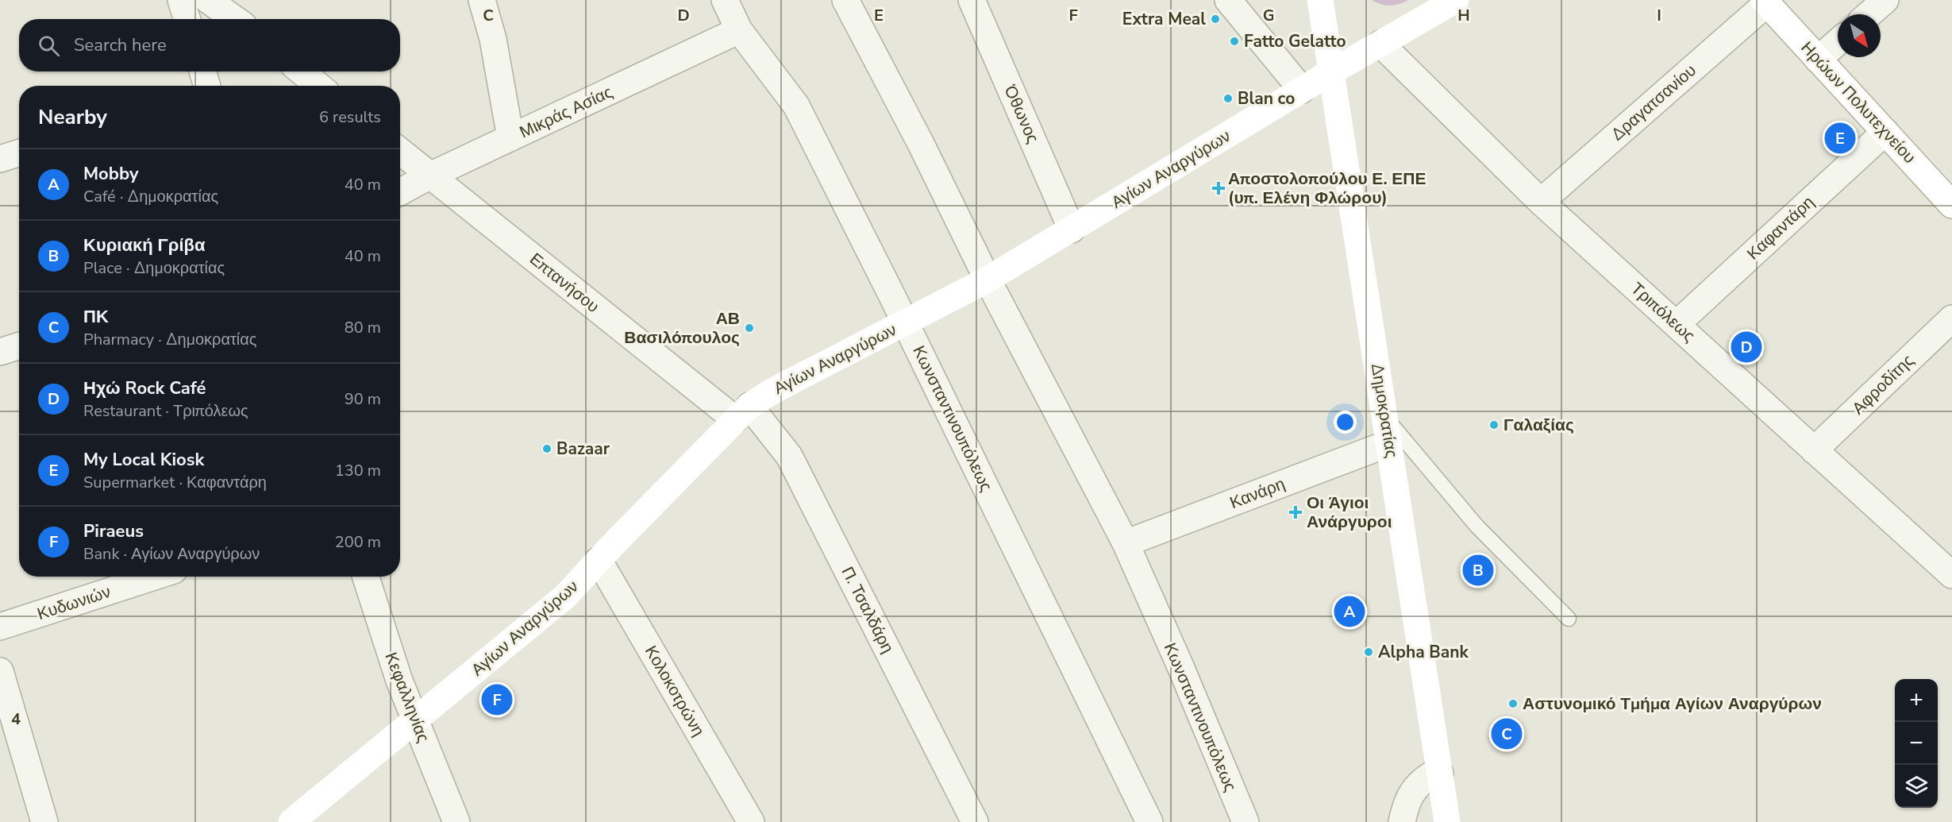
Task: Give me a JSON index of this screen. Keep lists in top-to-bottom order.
{
  "streets": {
    "main road": ["Ηρώων Πολυτεχνείου", "Αγίων Αναργύρων", "Δημοκρατίας"],
    "street": [
      "Δραγατσανίου",
      "Μικράς Ασίας",
      "Όθωνος",
      "Καφαντάρη",
      "Επτανήσου",
      "Τριπόλεως",
      "Αφροδίτης",
      "Κωνσταντινουπόλεως",
      "Κανάρη",
      "Κυδωνιών",
      "Π. Τσαλδάρη",
      "Κολοκοτρώνη",
      "Κεφαλληνίας"
    ]
  },
  "crossings": [
    ["Δραγατσανίου", "Ηρώων Πολυτεχνείου"],
    ["Δραγατσανίου", "Τριπόλεως"],
    ["Ηρώων Πολυτεχνείου", "Καφαντάρη"],
    ["Μικράς Ασίας", "Επτανήσου"],
    ["Μικράς Ασίας", "Κωνσταντινουπόλεως"],
    ["Όθωνος", "Αγίων Αναργύρων"],
    ["Αγίων Αναργύρων", "Επτανήσου"],
    ["Αγίων Αναργύρων", "Τριπόλεως"],
    ["Αγίων Αναργύρων", "Δημοκρατίας"],
    ["Αγίων Αναργύρων", "Κωνσταντινουπόλεως"],
    ["Αγίων Αναργύρων", "Π. Τσαλδάρη"],
    ["Αγίων Αναργύρων", "Κολοκοτρώνη"],
    ["Αγίων Αναργύρων", "Κεφαλληνίας"],
    ["Καφαντάρη", "Τριπόλεως"],
    ["Επτανήσου", "Π. Τσαλδάρη"],
    ["Τριπόλεως", "Αφροδίτης"],
    ["Δημοκρατίας", "Κανάρη"],
    ["Κωνσταντινουπόλεως", "Κανάρη"]
  ],
  "places": {
    "other": [
      "Extra Meal",
      "Fatto Gelatto",
      "Blan co",
      "ΑΒ Βασιλόπουλος",
      "Γαλαξίας",
      "Bazaar",
      "Alpha Bank",
      "Αστυνομικό Τμήμα Αγίων Αναργύρων"
    ],
    "health": ["Αποστολοπούλου Ε. ΕΠΕ (υπ. Ελένη Φλώρου)", "Οι Άγιοι Ανάργυροι"]
  },
  "north": "bottom right",
  "page": {
    "search": "Search here",
    "heading": ["Nearby", "6 results"],
    "pins": [
      "E",
      "D",
      "B",
      "A",
      "F",
      "C"
    ],
    "list": [
      {
        "mark": "A",
        "name": "Mobby",
        "note": "Café · Δημοκρατίας",
        "value": "40 m"
      },
      {
        "mark": "B",
        "name": "Κυριακή Γρίβα",
        "note": "Place · Δημοκρατίας",
        "value": "40 m"
      },
      {
        "mark": "C",
        "name": "ΠΚ",
        "note": "Pharmacy · Δημοκρατίας",
        "value": "80 m"
      },
      {
        "mark": "D",
        "name": "Ηχώ Rock Café",
        "note": "Restaurant · Τριπόλεως",
        "value": "90 m"
      },
      {
        "mark": "E",
        "name": "My Local Kiosk",
        "note": "Supermarket · Καφαντάρη",
        "value": "130 m"
      },
      {
        "mark": "F",
        "name": "Piraeus",
        "note": "Bank · Αγίων Αναργύρων",
        "value": "200 m"
      }
    ],
    "map_buttons": ["+", "−"]
  },
  "grid": {
    "columns": [
      "C",
      "D",
      "E",
      "F",
      "G",
      "H",
      "I"
    ],
    "rows": ["4"]
  }
}
